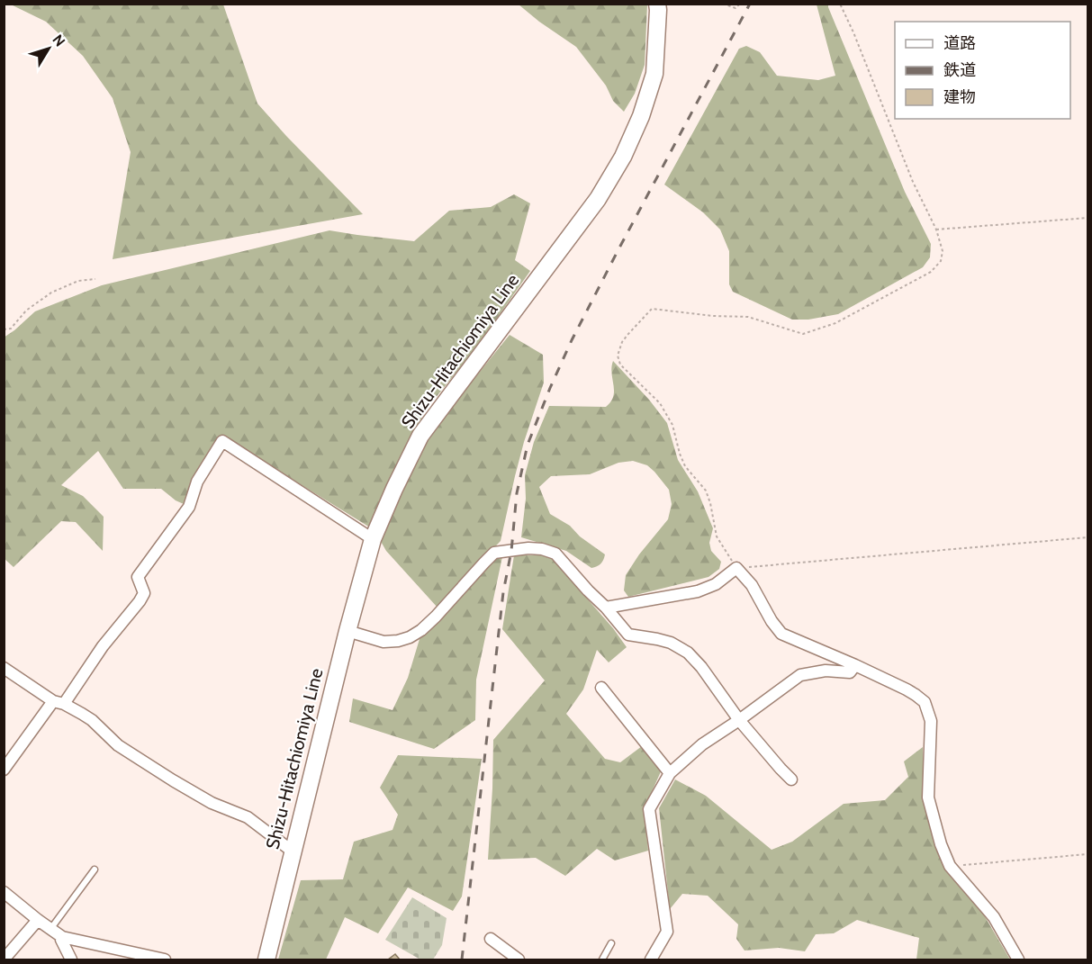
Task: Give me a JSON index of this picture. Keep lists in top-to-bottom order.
{
  "streets": {
    "main road": ["Shizu-Hitachiomiya Line"]
  },
  "legend": ["道路", "鉄道", "建物"],
  "north": "top right"
}
